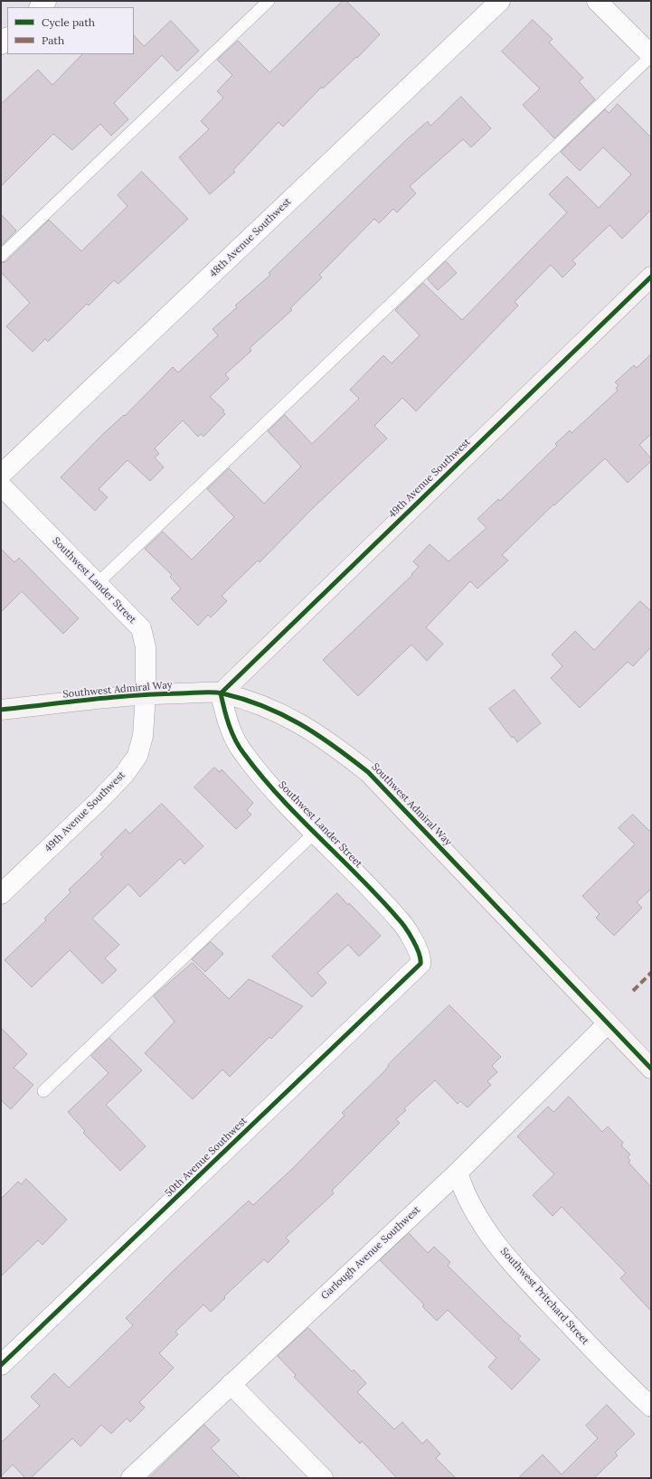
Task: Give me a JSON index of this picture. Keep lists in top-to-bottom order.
{
  "streets": {
    "main road": ["49th Avenue Southwest", "Southwest Admiral Way"],
    "street": [
      "48th Avenue Southwest",
      "Southwest Lander Street",
      "50th Avenue Southwest",
      "Garlough Avenue Southwest",
      "Southwest Pritchard Street"
    ]
  },
  "crossings": [
    ["49th Avenue Southwest", "Southwest Lander Street"],
    ["49th Avenue Southwest", "Southwest Admiral Way"],
    ["Southwest Lander Street", "Southwest Admiral Way"],
    ["Southwest Lander Street", "50th Avenue Southwest"],
    ["Southwest Admiral Way", "Garlough Avenue Southwest"],
    ["Garlough Avenue Southwest", "Southwest Pritchard Street"]
  ],
  "legend": ["Cycle path", "Path"]
}
